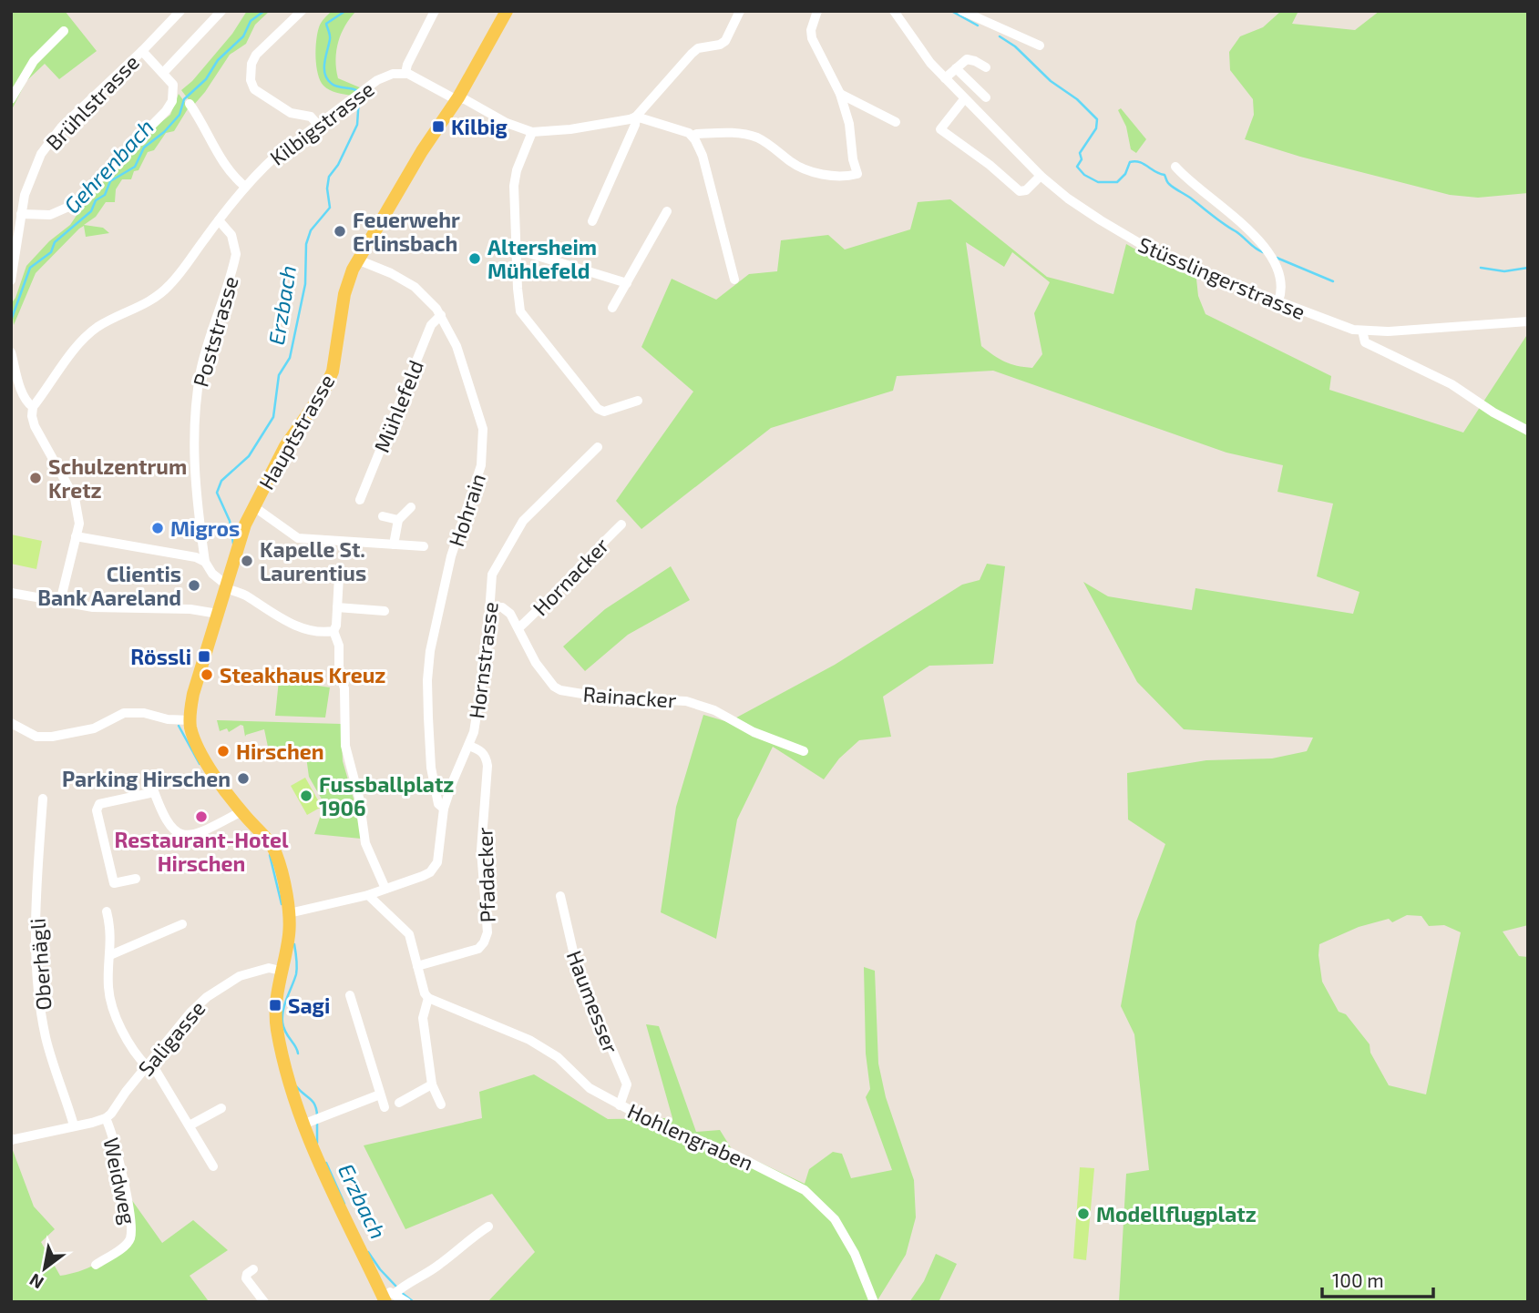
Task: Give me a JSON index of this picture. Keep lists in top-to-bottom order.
{
  "streets": {
    "main road": ["Hauptstrasse"],
    "street": [
      "Brühlstrasse",
      "Kilbigstrasse",
      "Stüsslingerstrasse",
      "Poststrasse",
      "Mühlefeld",
      "Hohrain",
      "Hornacker",
      "Hornstrasse",
      "Rainacker",
      "Pfadacker",
      "Oberhägli",
      "Haumesser",
      "Saligasse",
      "Hohlengraben",
      "Weidweg"
    ]
  },
  "crossings": [
    ["Kilbigstrasse", "Poststrasse"],
    ["Mühlefeld", "Hohrain"],
    ["Hauptstrasse", "Hohrain"],
    ["Hauptstrasse", "Hornstrasse"],
    ["Hauptstrasse", "Saligasse"],
    ["Hohrain", "Hornstrasse"],
    ["Hornacker", "Rainacker"],
    ["Hornstrasse", "Rainacker"],
    ["Hornstrasse", "Pfadacker"],
    ["Haumesser", "Hohlengraben"],
    ["Saligasse", "Weidweg"]
  ],
  "water": ["Gehrenbach", "Erzbach"],
  "places": {
    "transit": ["Kilbig", "Rössli", "Sagi"],
    "other": [
      "Feuerwehr Erlinsbach",
      "Altersheim Mühlefeld",
      "Schulzentrum Kretz",
      "Migros",
      "Kapelle St. Laurentius",
      "Clientis Bank Aareland",
      "Steakhaus Kreuz",
      "Hirschen",
      "Parking Hirschen",
      "Fussballplatz 1906",
      "Restaurant-Hotel Hirschen",
      "Modellflugplatz"
    ]
  },
  "scale_bar": "100 m",
  "north": "bottom left"
}
